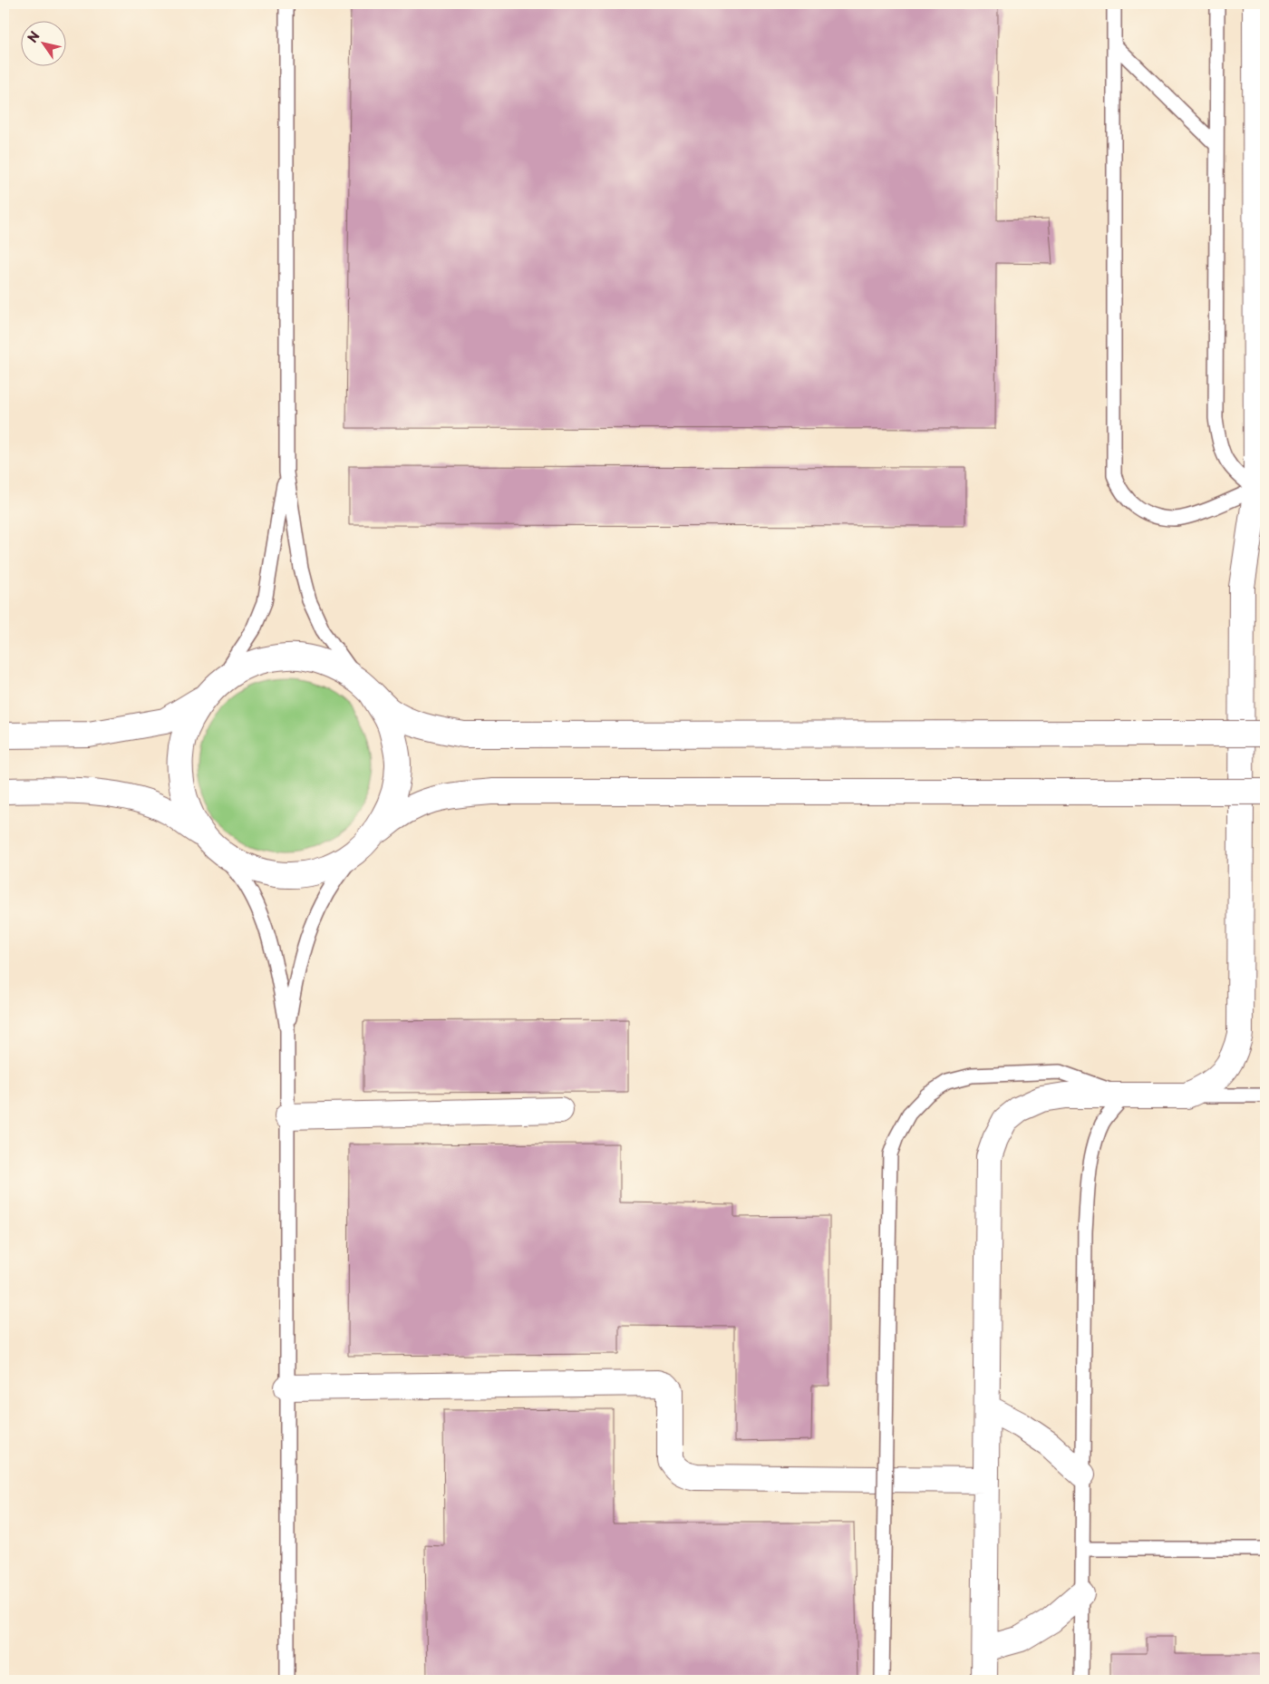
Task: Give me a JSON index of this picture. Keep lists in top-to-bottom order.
{
  "north": "top left"
}
